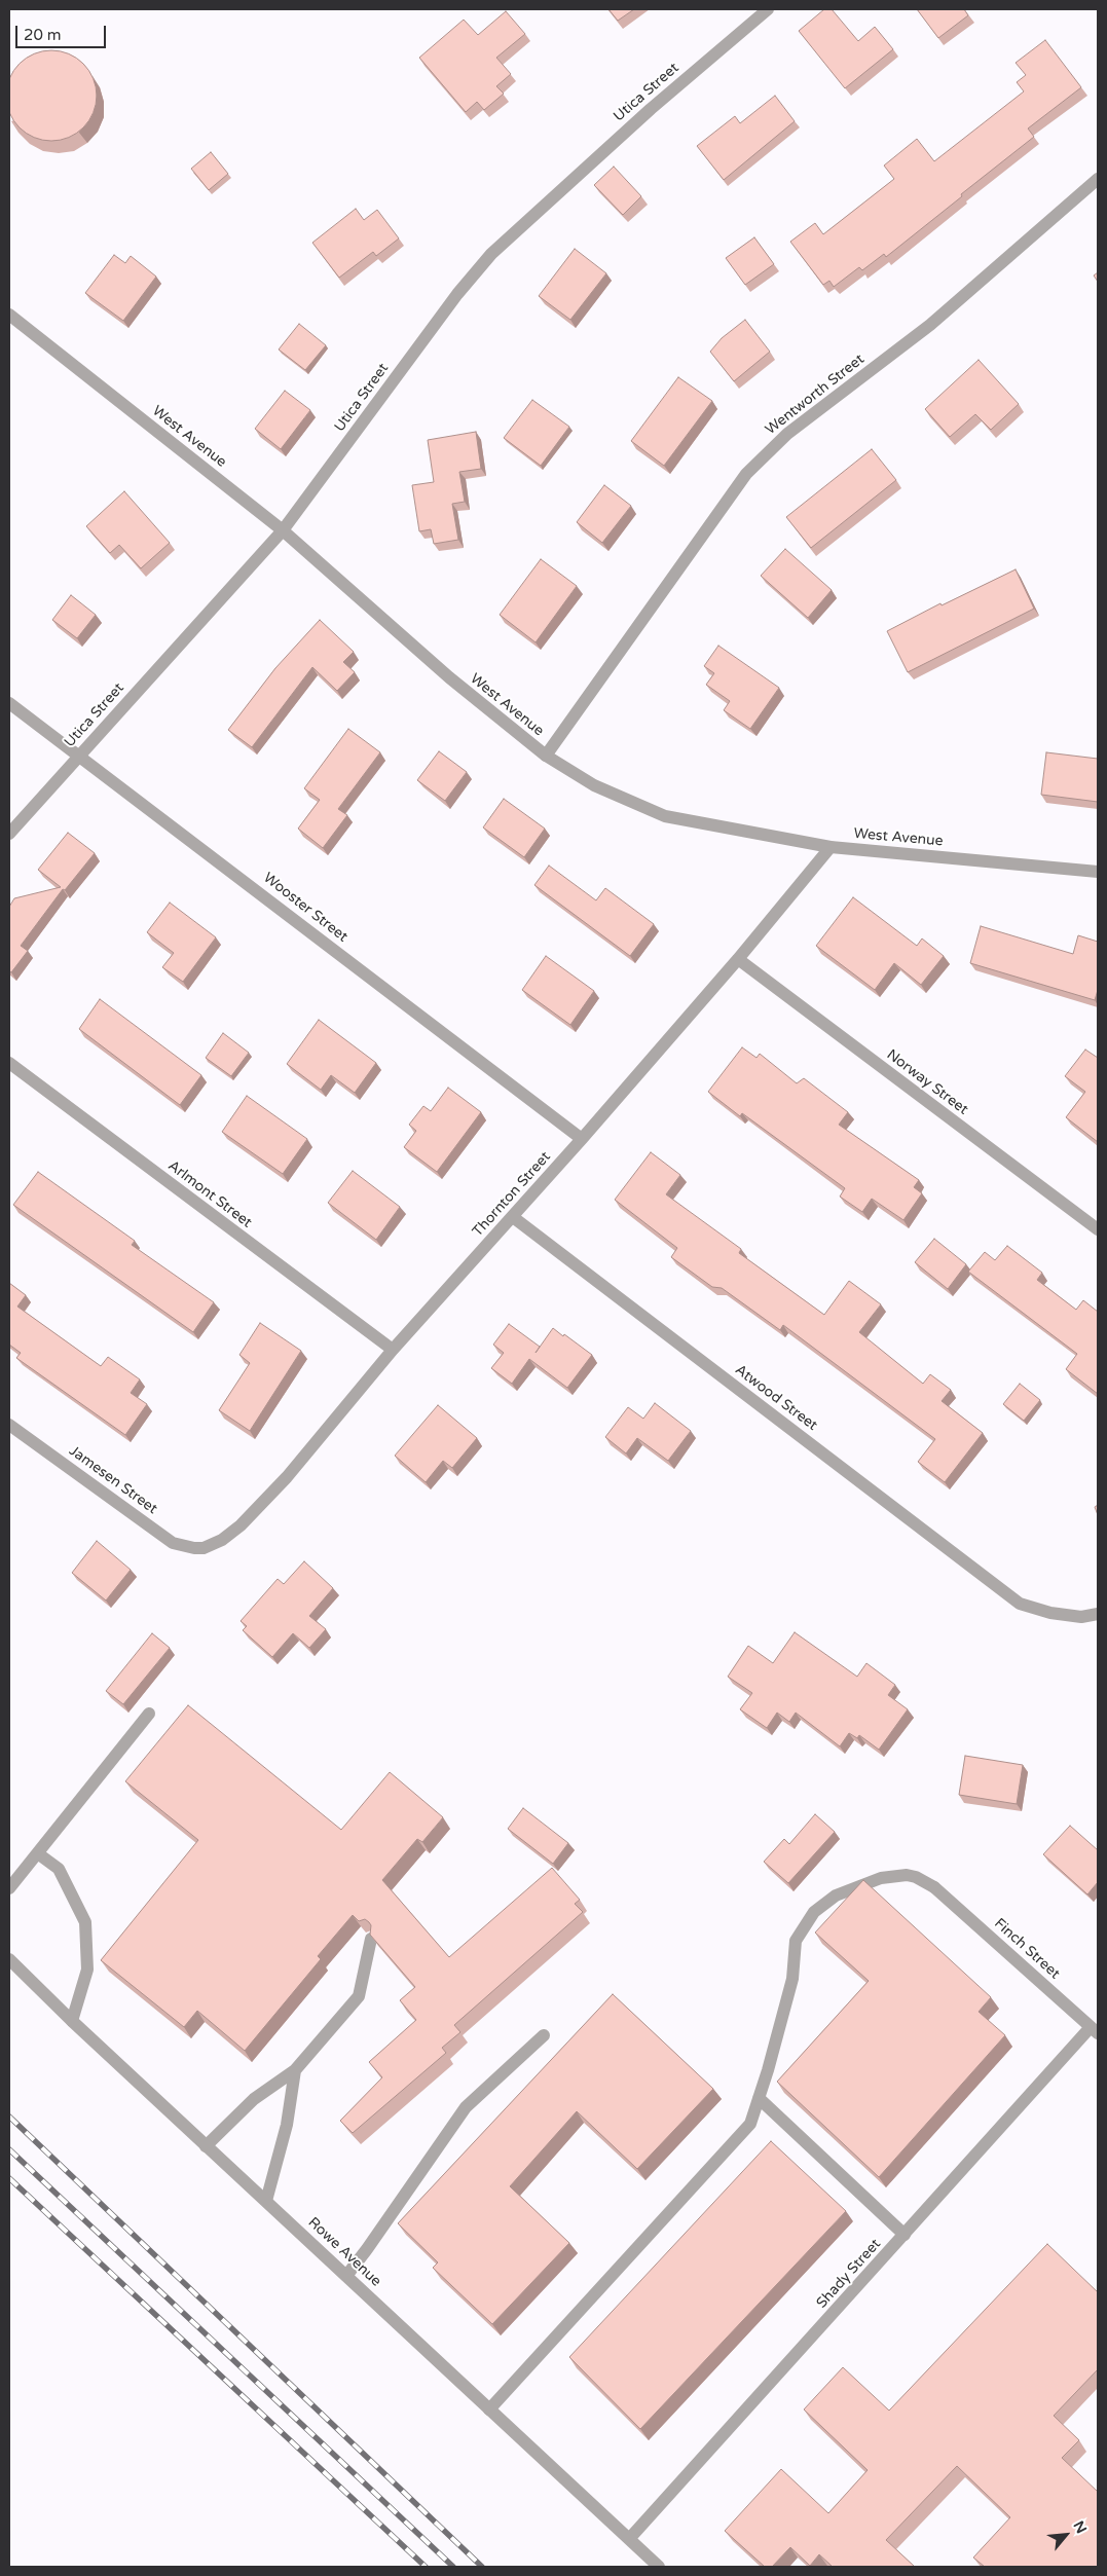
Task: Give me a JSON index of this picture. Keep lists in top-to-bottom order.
{
  "streets": {
    "street": [
      "Utica Street",
      "Wentworth Street",
      "West Avenue",
      "Wooster Street",
      "Norway Street",
      "Arlmont Street",
      "Thornton Street",
      "Atwood Street",
      "Jamesen Street",
      "Finch Street",
      "Rowe Avenue",
      "Shady Street"
    ]
  },
  "crossings": [
    ["Utica Street", "West Avenue"],
    ["Utica Street", "Wooster Street"],
    ["Wentworth Street", "West Avenue"],
    ["West Avenue", "Thornton Street"],
    ["Wooster Street", "Thornton Street"],
    ["Norway Street", "Thornton Street"],
    ["Arlmont Street", "Thornton Street"],
    ["Thornton Street", "Atwood Street"],
    ["Thornton Street", "Jamesen Street"],
    ["Finch Street", "Rowe Avenue"],
    ["Finch Street", "Shady Street"],
    ["Rowe Avenue", "Shady Street"]
  ],
  "scale_bar": "20 m",
  "north": "top right"
}
